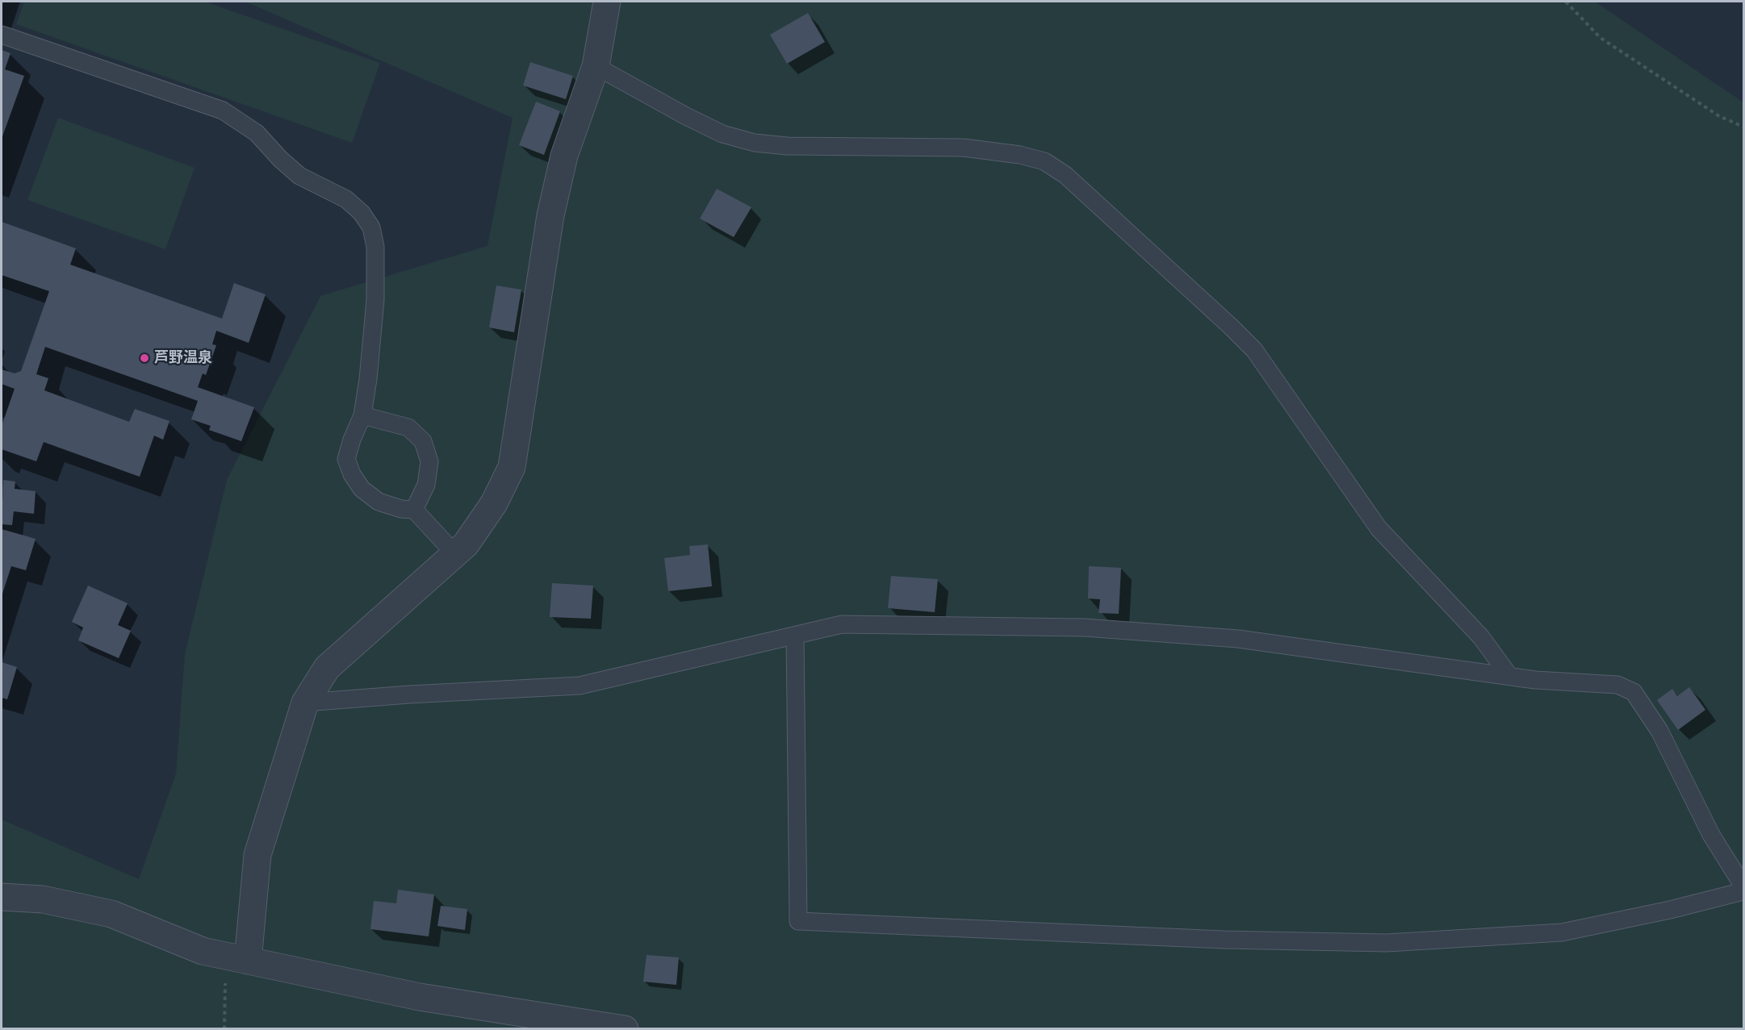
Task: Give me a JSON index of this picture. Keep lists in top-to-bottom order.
{
  "places": ["芦野温泉"]
}
